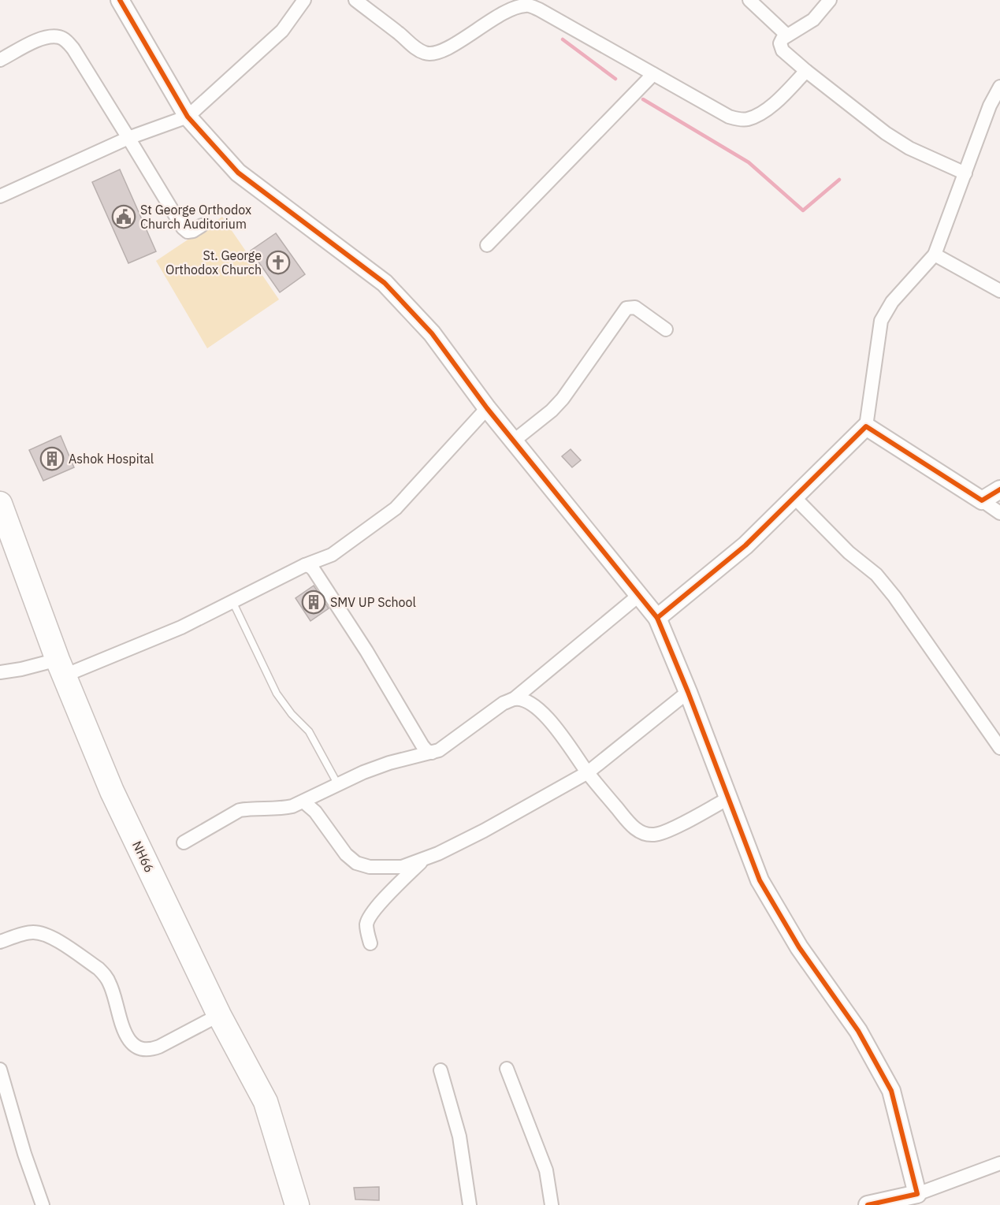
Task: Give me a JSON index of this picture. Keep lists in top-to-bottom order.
{
  "streets": {
    "highway": ["NH66"]
  },
  "places": {
    "public building": ["St George Orthodox Church Auditorium"],
    "church": ["St. George Orthodox Church"],
    "building": ["Ashok Hospital", "SMV UP School"]
  }
}
